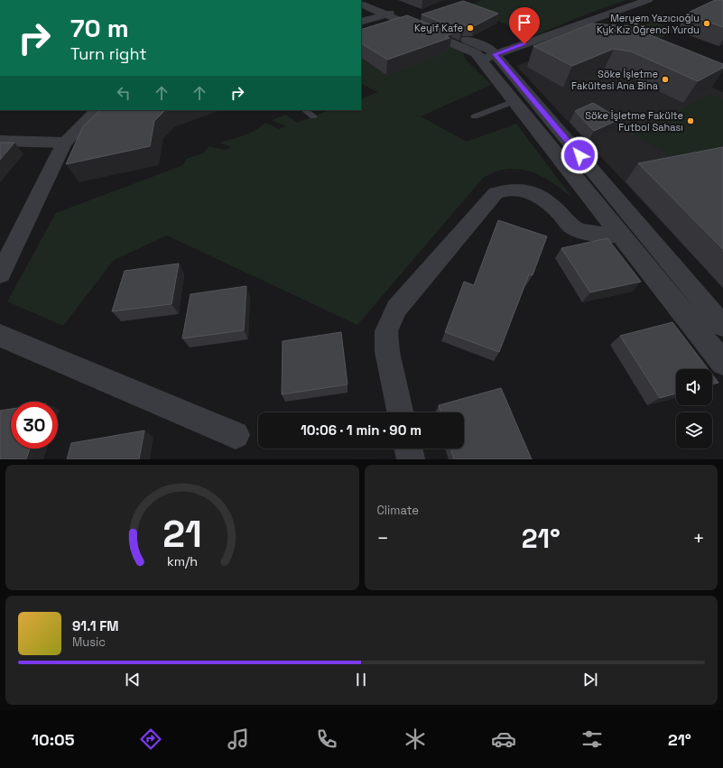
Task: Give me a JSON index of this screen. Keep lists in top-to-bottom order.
{
  "places": [
    "Meryem Yazıcıoğlu Kyk Kız Öğrenci Yurdu",
    "Keyif Kafe",
    "Söke İşletme Fakültesi Ana Bina",
    "Söke İşletme Fakülte Futbol Sahası"
  ],
  "page": {
    "turn": ["70 m", "Turn right"],
    "limit": "30",
    "trip": "10:06 · 1 min · 90 m",
    "tile": "Climate",
    "heat": ["−", "21°", "+"],
    "song": ["91.1 FM", "Music"],
    "tabs": ["10:05", "21°"],
    "gauge": ["21", "km/h"]
  }
}
